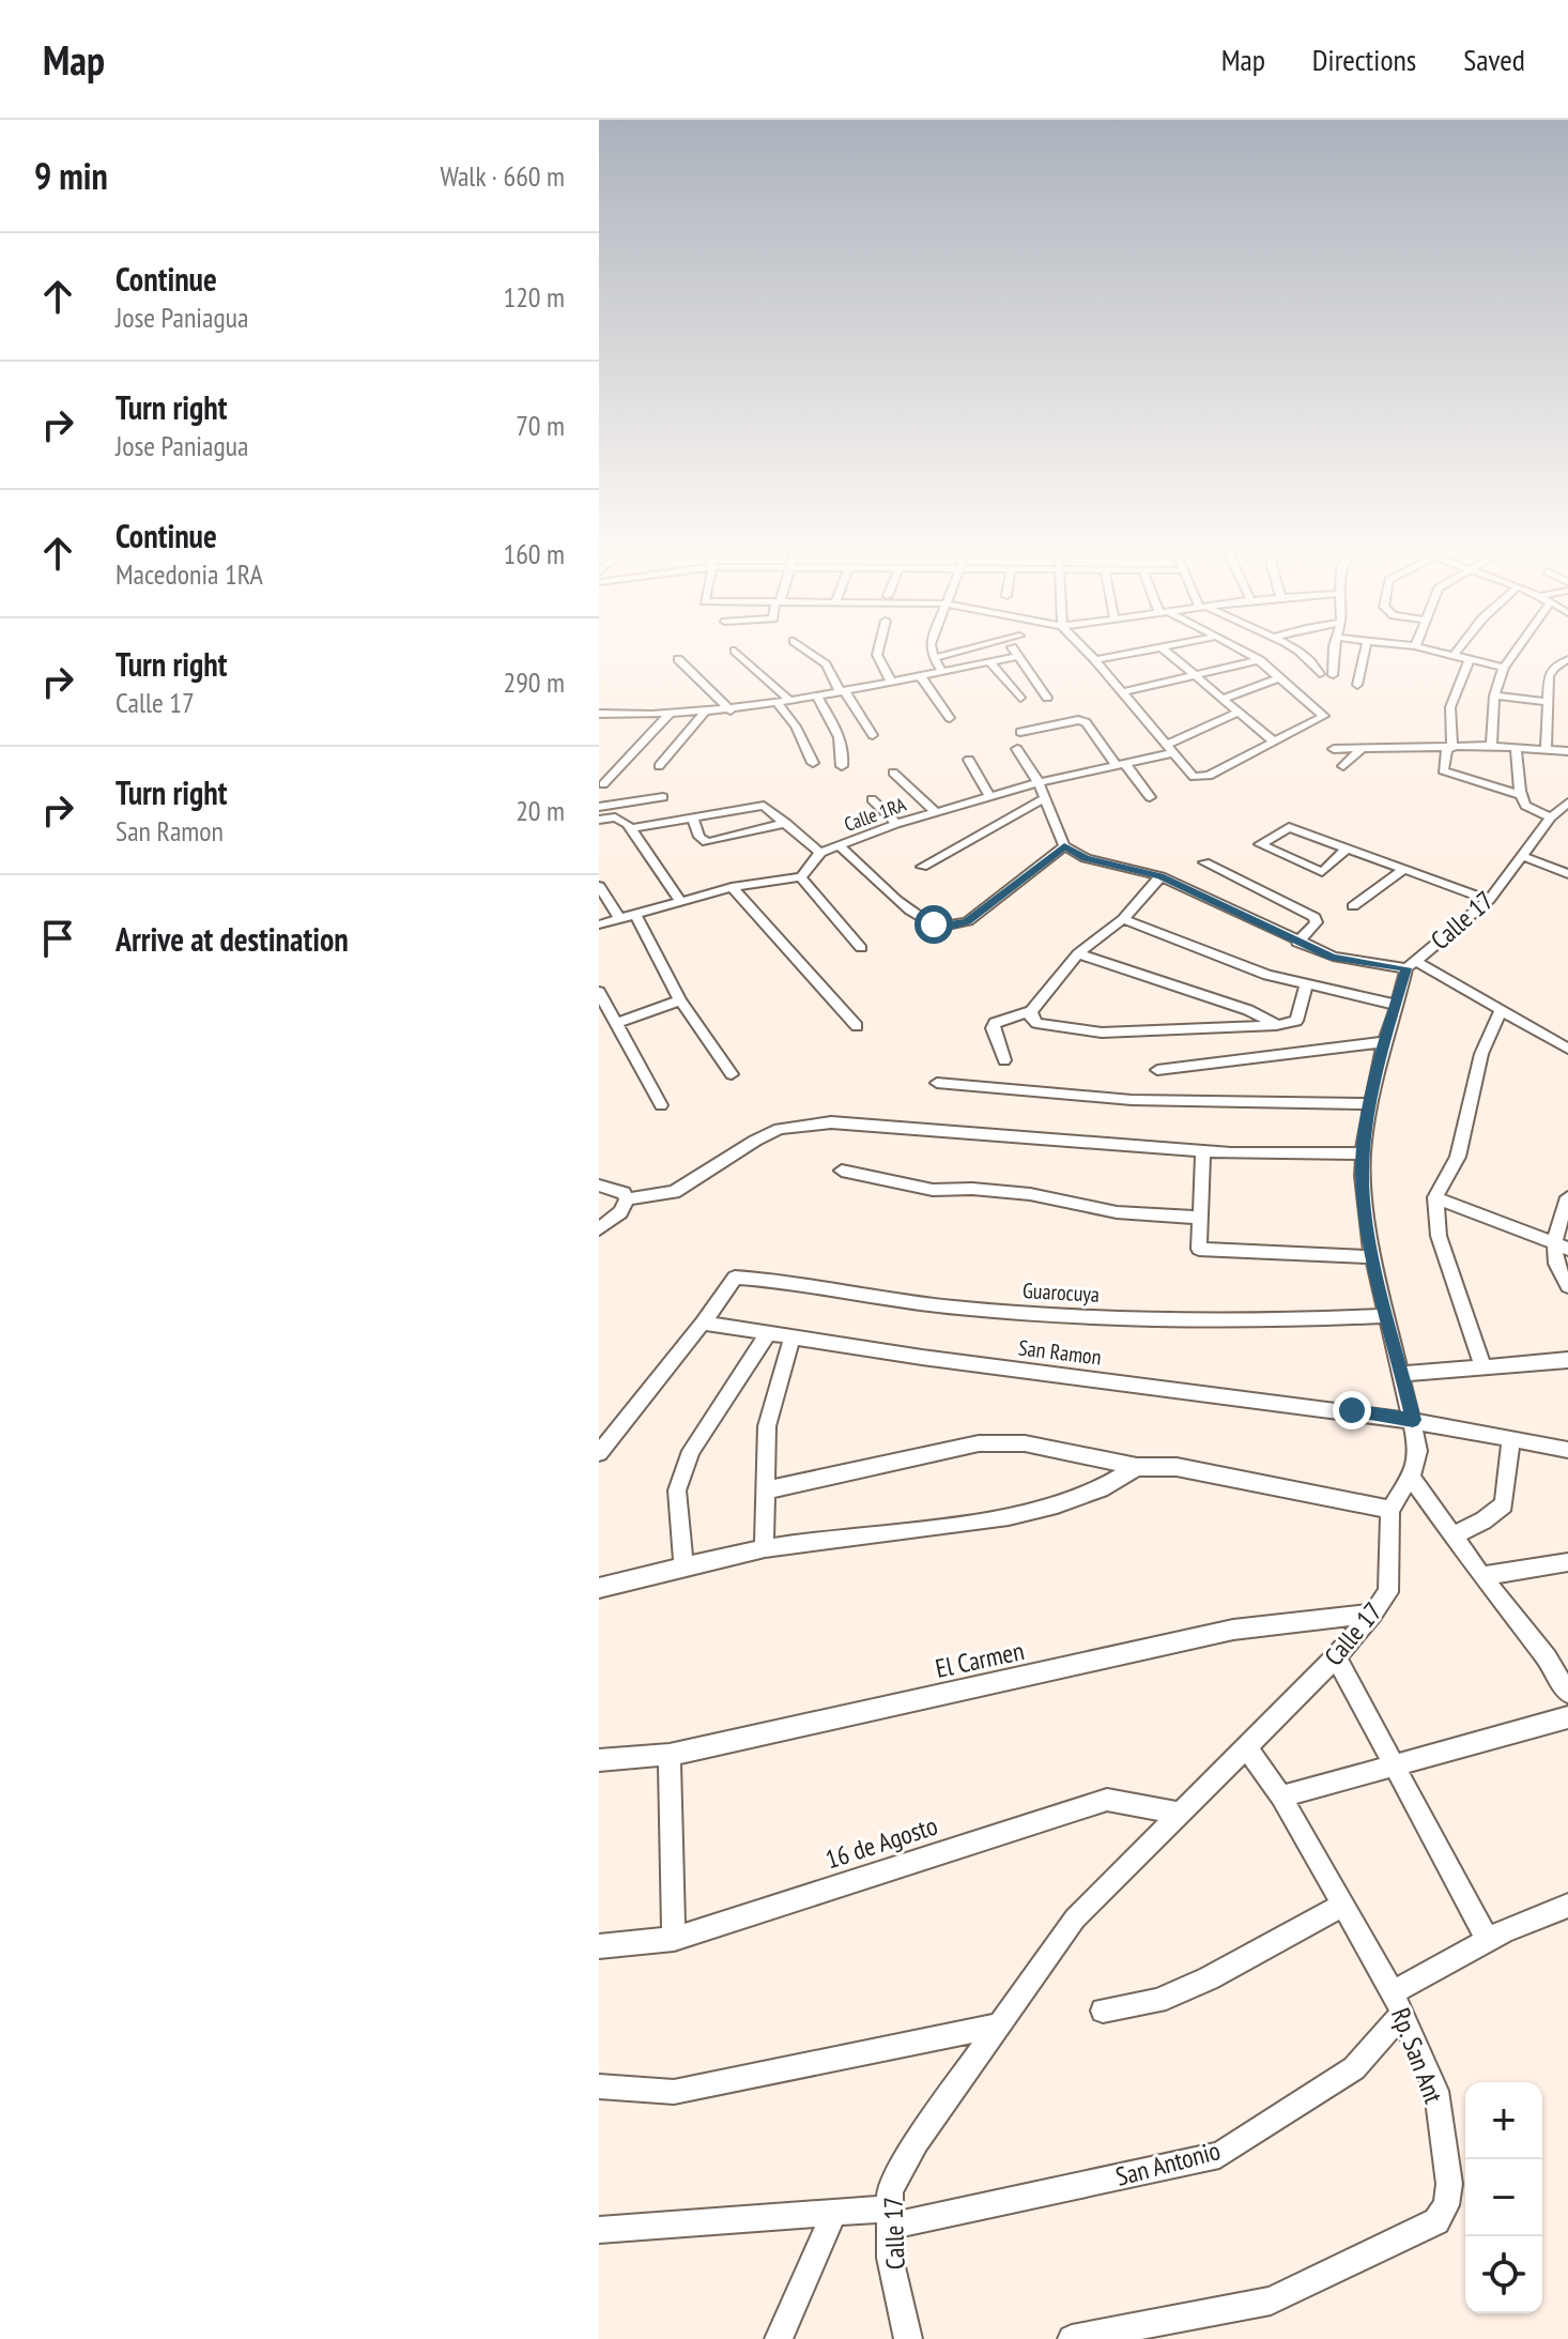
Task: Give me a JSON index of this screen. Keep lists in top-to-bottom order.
{
  "streets": {
    "street": [
      "Calle 1RA",
      "Calle 17",
      "Guarocuya",
      "San Ramon",
      "El Carmen",
      "16 de Agosto",
      "Rp. San Ant",
      "San Antonio"
    ]
  },
  "crossings": [
    ["Calle 17", "El Carmen"],
    ["Calle 17", "16 de Agosto"],
    ["Calle 17", "Rp. San Ant"],
    ["Calle 17", "San Antonio"],
    ["Guarocuya", "San Ramon"],
    ["Rp. San Ant", "San Antonio"]
  ],
  "page": {
    "header": "Map",
    "nav": ["Map", "Directions", "Saved"],
    "heading": ["9 min", "Walk · 660 m"],
    "list": [
      ["Continue", "Jose Paniagua", "120 m"],
      ["Turn right", "Jose Paniagua", "70 m"],
      ["Continue", "Macedonia 1RA", "160 m"],
      ["Turn right", "Calle 17", "290 m"],
      ["Turn right", "San Ramon", "20 m"],
      "Arrive at destination"
    ],
    "map_buttons": ["+", "−"]
  }
}
